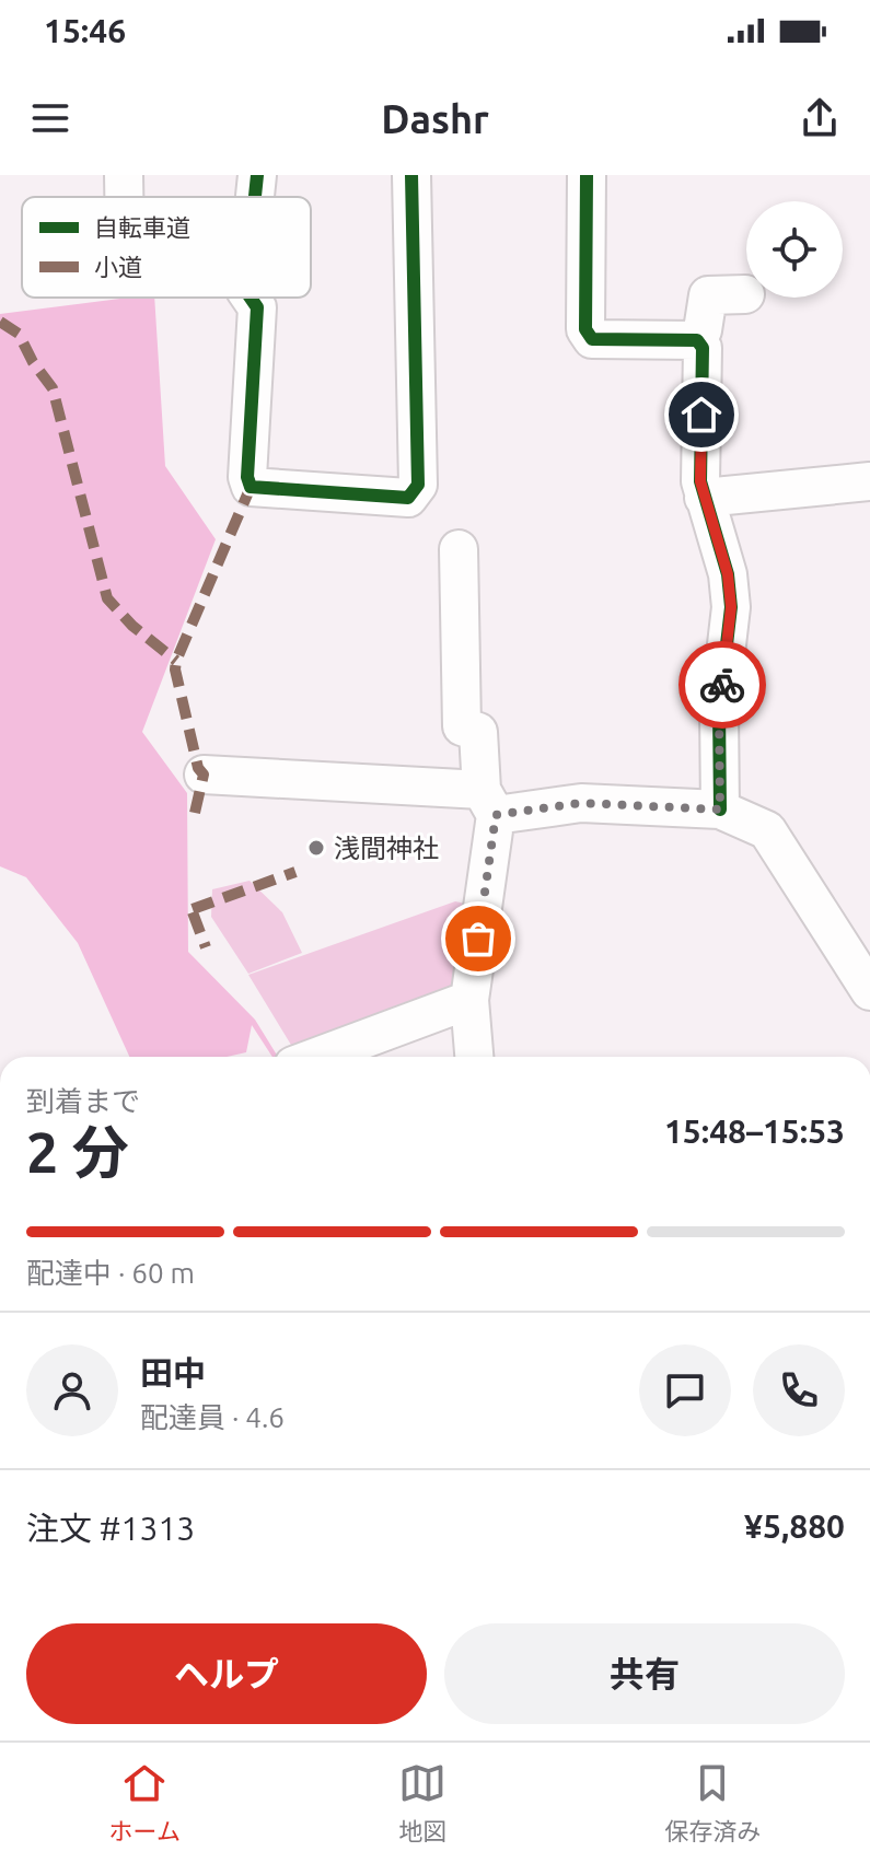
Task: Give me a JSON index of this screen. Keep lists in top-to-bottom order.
{
  "places": ["浅間神社"],
  "legend": ["自転車道", "小道"],
  "page": {
    "status": "15:46",
    "header": "Dashr",
    "heading": ["2 分", "到着まで", "15:48–15:53"],
    "panel": [
      "田中",
      "配達員 · 4.6",
      "注文 #1313",
      "¥5,880"
    ],
    "bar": "配達中 · 60 m",
    "buttons": ["ヘルプ", "共有"],
    "tabs": ["ホーム", "地図", "保存済み"]
  }
}
